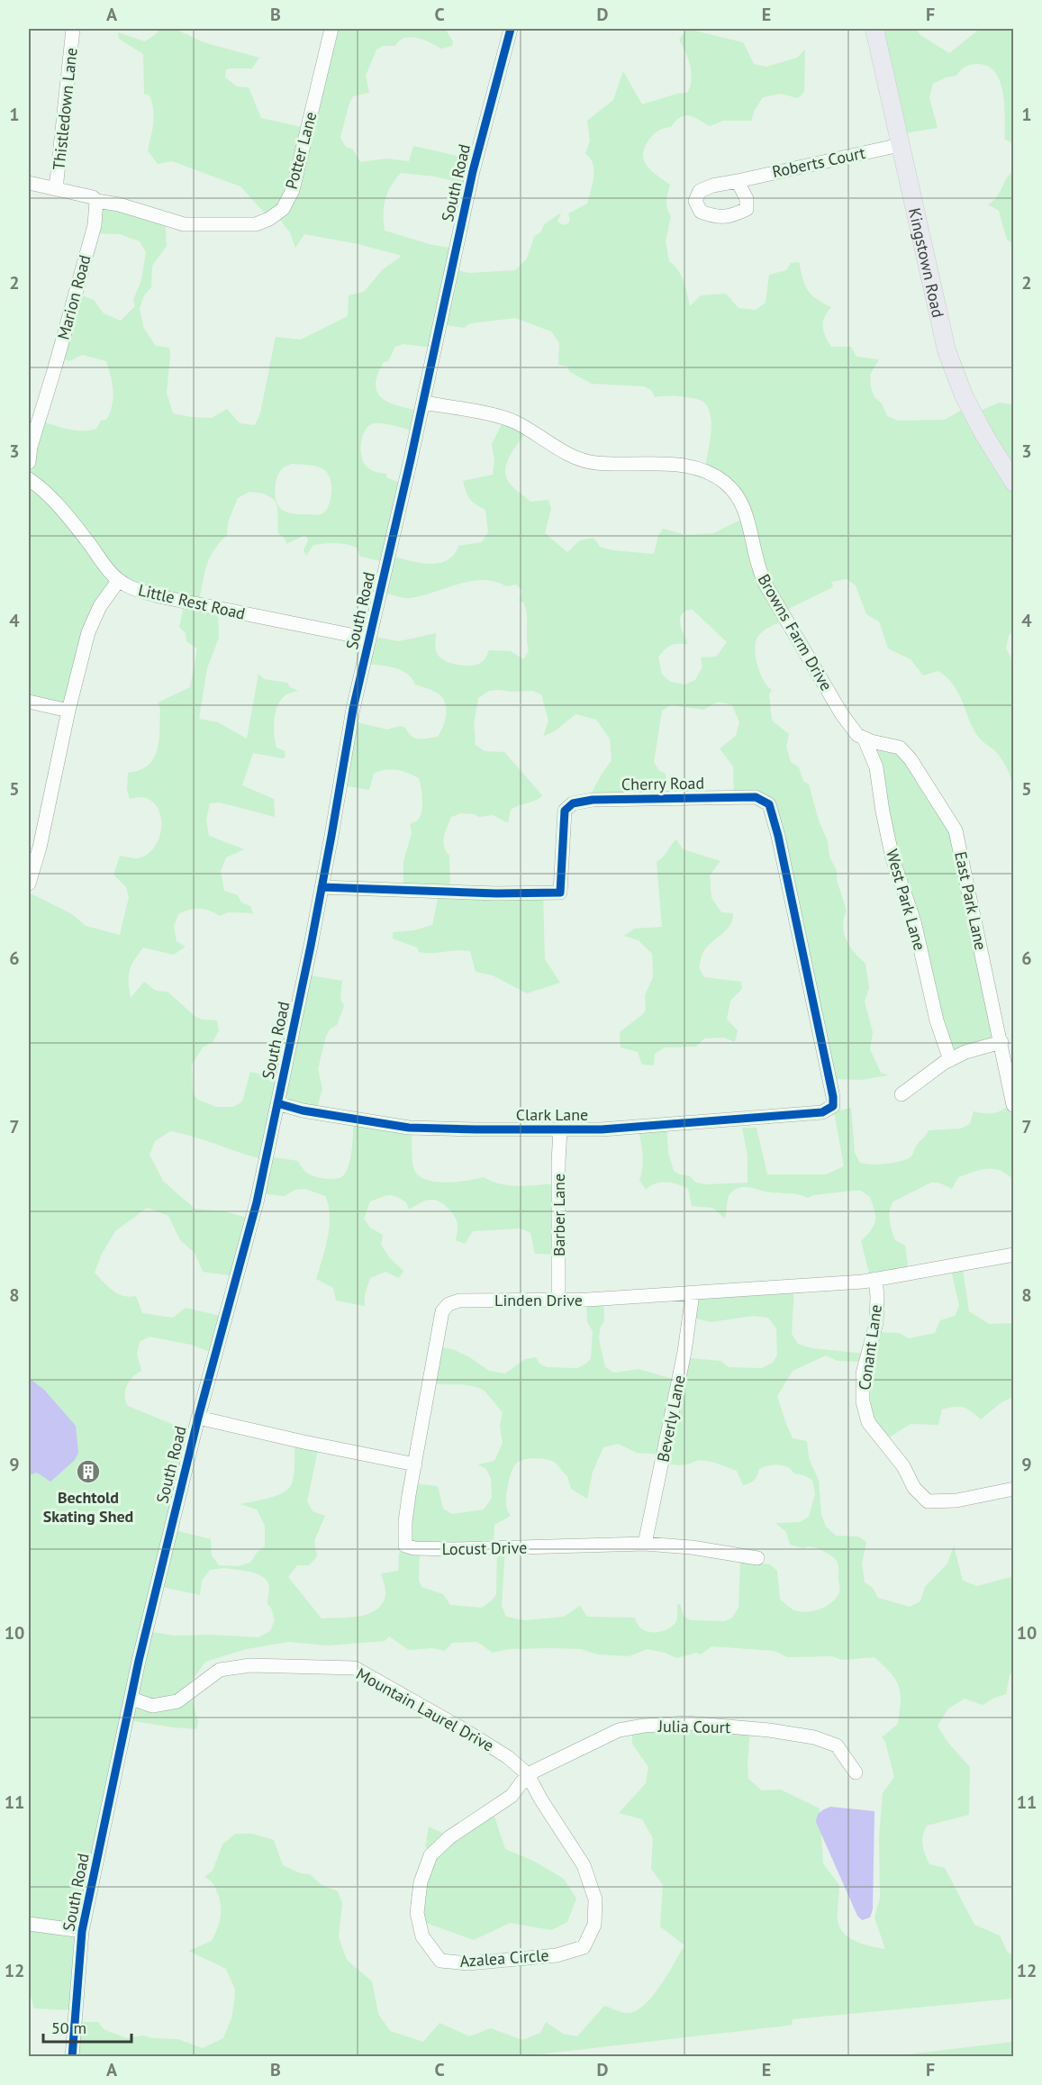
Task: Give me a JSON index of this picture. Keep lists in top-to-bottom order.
{
  "streets": {
    "main road": ["Kingstown Road"],
    "street": [
      "Thistledown Lane",
      "Potter Lane",
      "Roberts Court",
      "South Road",
      "Marion Road",
      "Little Rest Road",
      "Browns Farm Drive",
      "Cherry Road",
      "West Park Lane",
      "East Park Lane",
      "Clark Lane",
      "Barber Lane",
      "Linden Drive",
      "Conant Lane",
      "Beverly Lane",
      "Locust Drive",
      "Mountain Laurel Drive",
      "Julia Court",
      "Azalea Circle"
    ]
  },
  "crossings": [
    ["Potter Lane", "Marion Road"],
    ["Roberts Court", "Kingstown Road"],
    ["South Road", "Little Rest Road"],
    ["South Road", "Browns Farm Drive"],
    ["South Road", "Cherry Road"],
    ["South Road", "Clark Lane"],
    ["South Road", "Mountain Laurel Drive"],
    ["Browns Farm Drive", "West Park Lane"],
    ["Browns Farm Drive", "East Park Lane"],
    ["Cherry Road", "Clark Lane"],
    ["West Park Lane", "East Park Lane"],
    ["Clark Lane", "Barber Lane"],
    ["Barber Lane", "Linden Drive"],
    ["Linden Drive", "Conant Lane"],
    ["Linden Drive", "Beverly Lane"],
    ["Linden Drive", "Locust Drive"],
    ["Beverly Lane", "Locust Drive"],
    ["Mountain Laurel Drive", "Julia Court"],
    ["Mountain Laurel Drive", "Azalea Circle"],
    ["Julia Court", "Azalea Circle"]
  ],
  "places": {
    "building": ["Bechtold Skating Shed"]
  },
  "scale_bar": "50 m",
  "grid": {
    "columns": [
      "A",
      "B",
      "C",
      "D",
      "E",
      "F"
    ],
    "rows": [
      "1",
      "2",
      "3",
      "4",
      "5",
      "6",
      "7",
      "8",
      "9",
      "10",
      "11",
      "12"
    ]
  }
}
